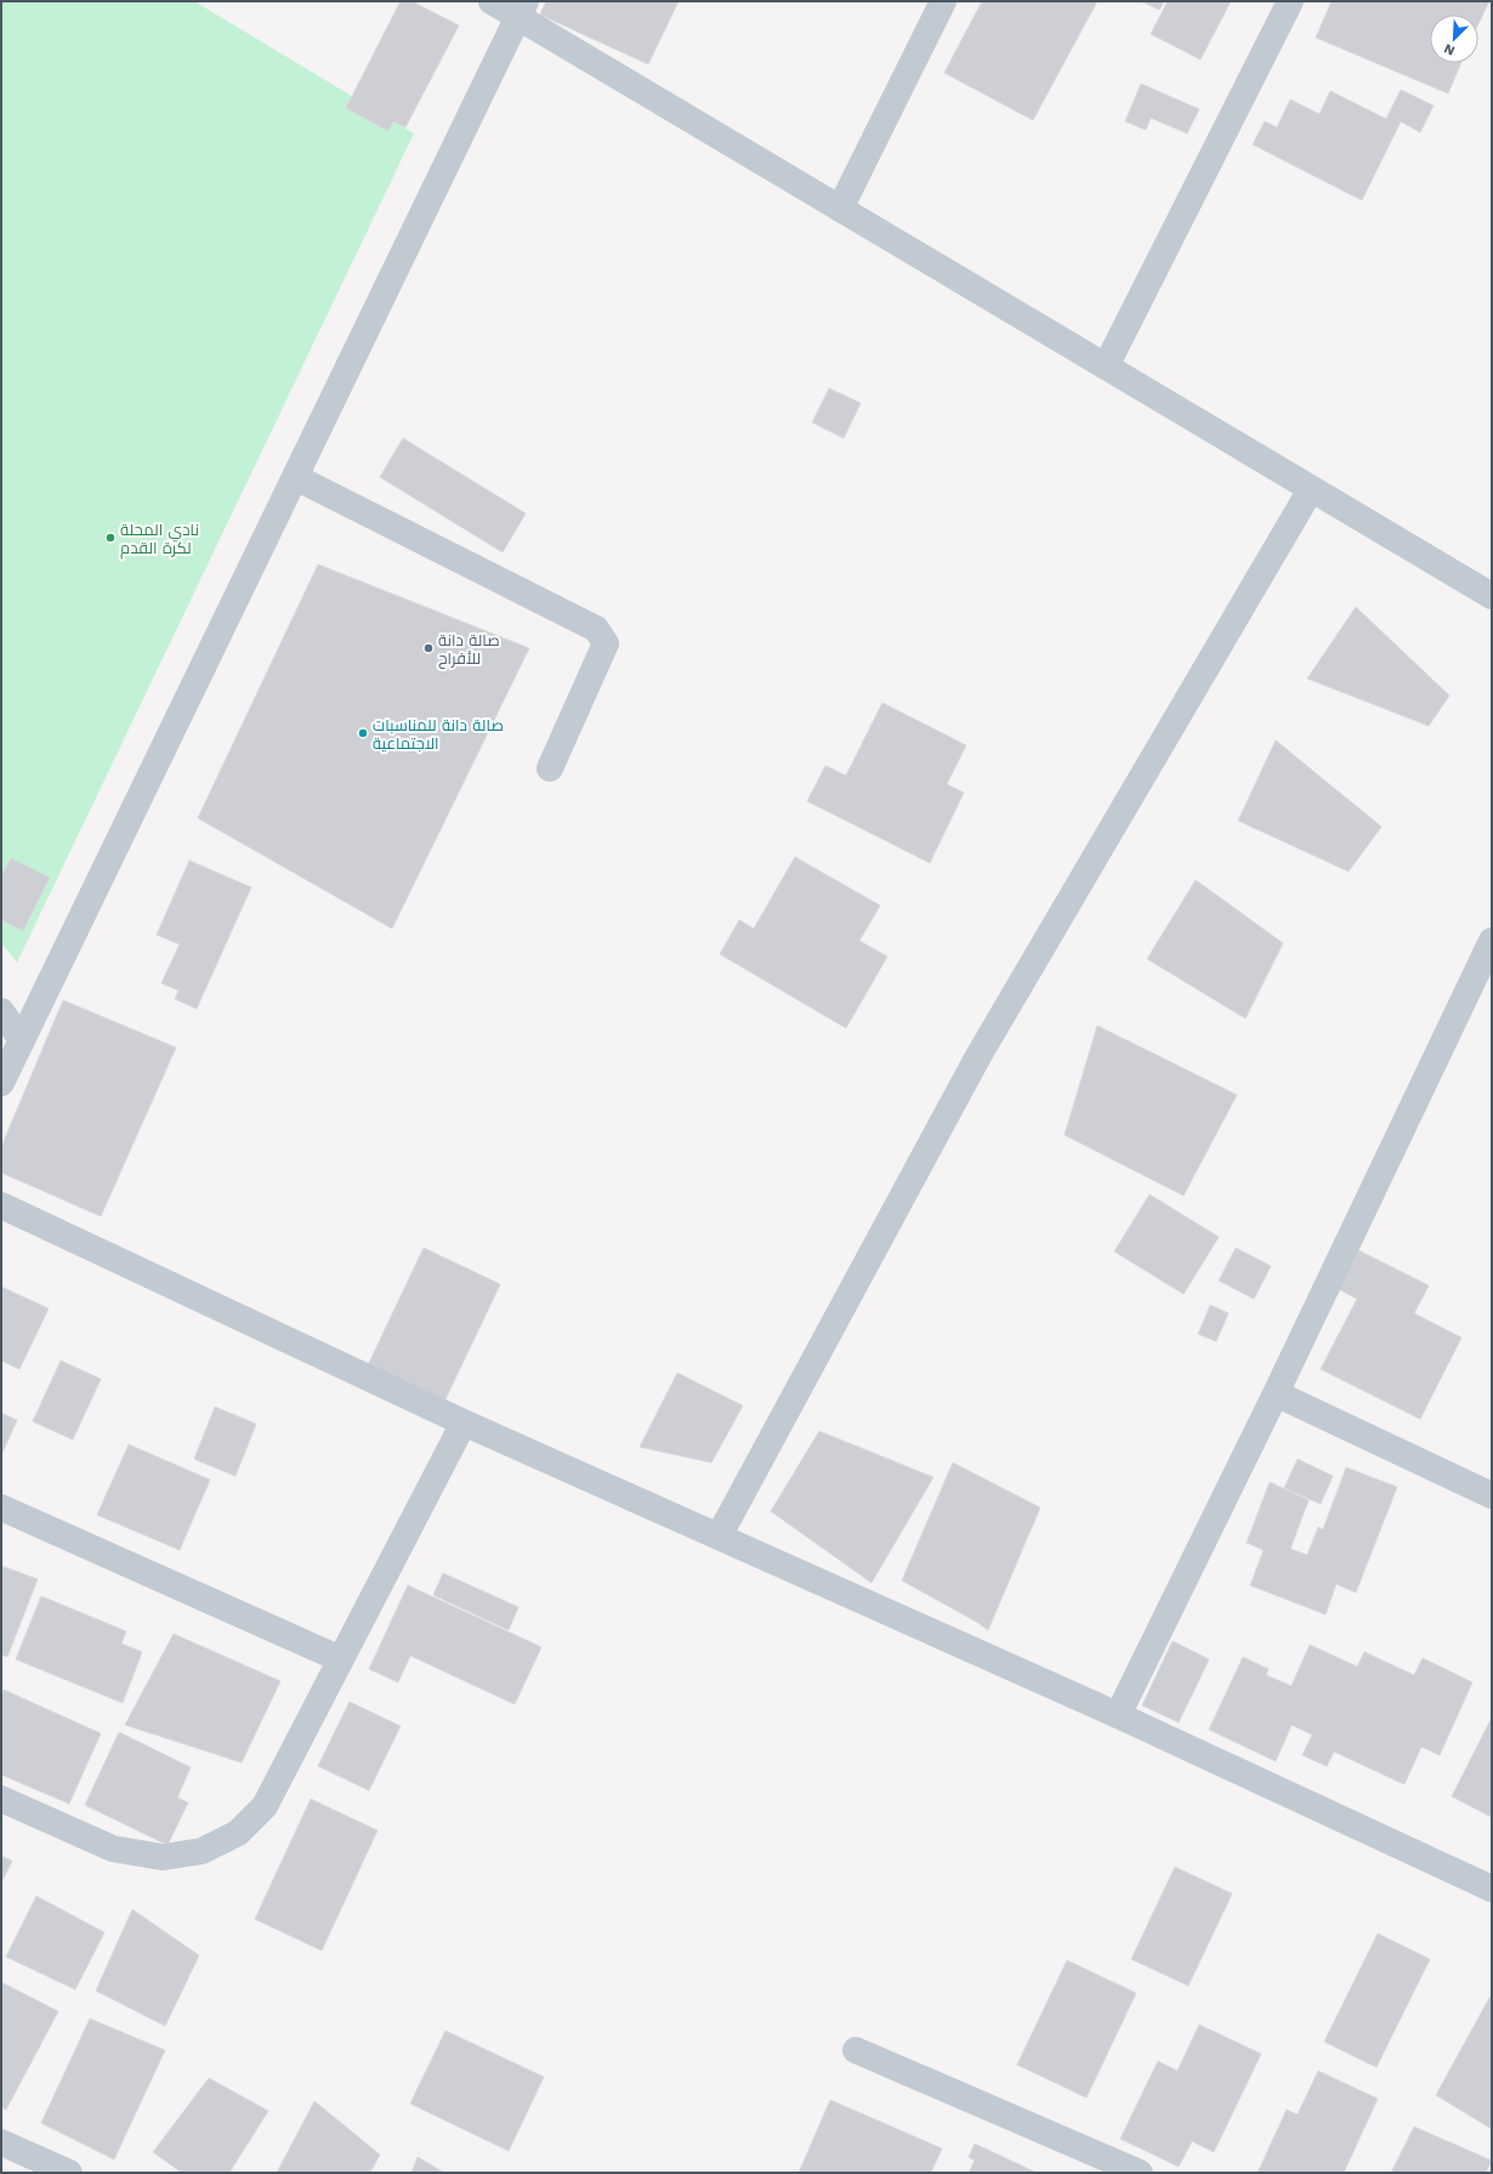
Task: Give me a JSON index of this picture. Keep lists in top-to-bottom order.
{
  "places": ["نادي المحلة لكرة القدم", "صالة دانة للأفراح", "صالة دانة للمناسبات الاجتماعية"],
  "north": "bottom left"
}
